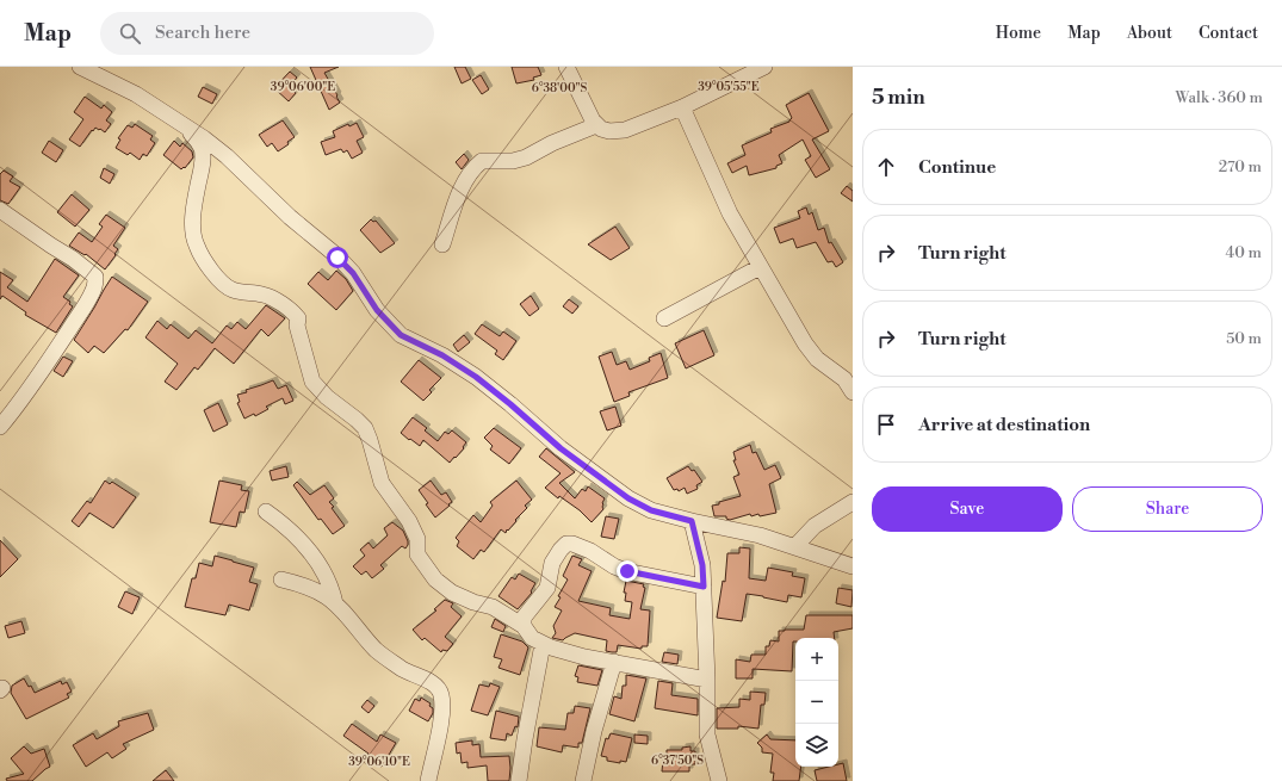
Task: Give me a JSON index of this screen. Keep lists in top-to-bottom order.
{
  "page": {
    "header": "Map",
    "search": "Search here",
    "nav": [
      "Home",
      "Map",
      "About",
      "Contact"
    ],
    "heading": ["5 min", "Walk · 360 m"],
    "list": [
      ["Continue", "270 m"],
      ["Turn right", "40 m"],
      ["Turn right", "50 m"],
      "Arrive at destination"
    ],
    "buttons": ["Save", "Share"],
    "map_buttons": ["+", "−"]
  },
  "coordinates": [
    "39°06'00\"E",
    "39°05'55\"E",
    "6°38'00\"S",
    "6°37'50\"S",
    "39°06'10\"E"
  ]
}
